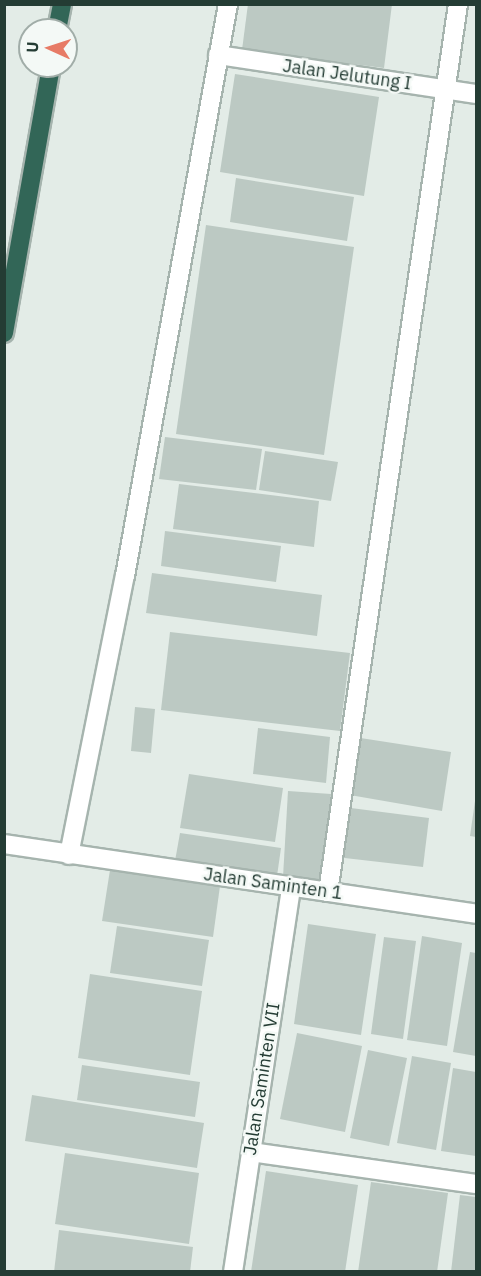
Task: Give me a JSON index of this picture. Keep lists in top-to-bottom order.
{
  "streets": {
    "street": ["Jalan Jelutung I", "Jalan Saminten 1", "Jalan Saminten VII"]
  },
  "crossings": [
    ["Jalan Saminten 1", "Jalan Saminten VII"]
  ],
  "north": "left"
}
